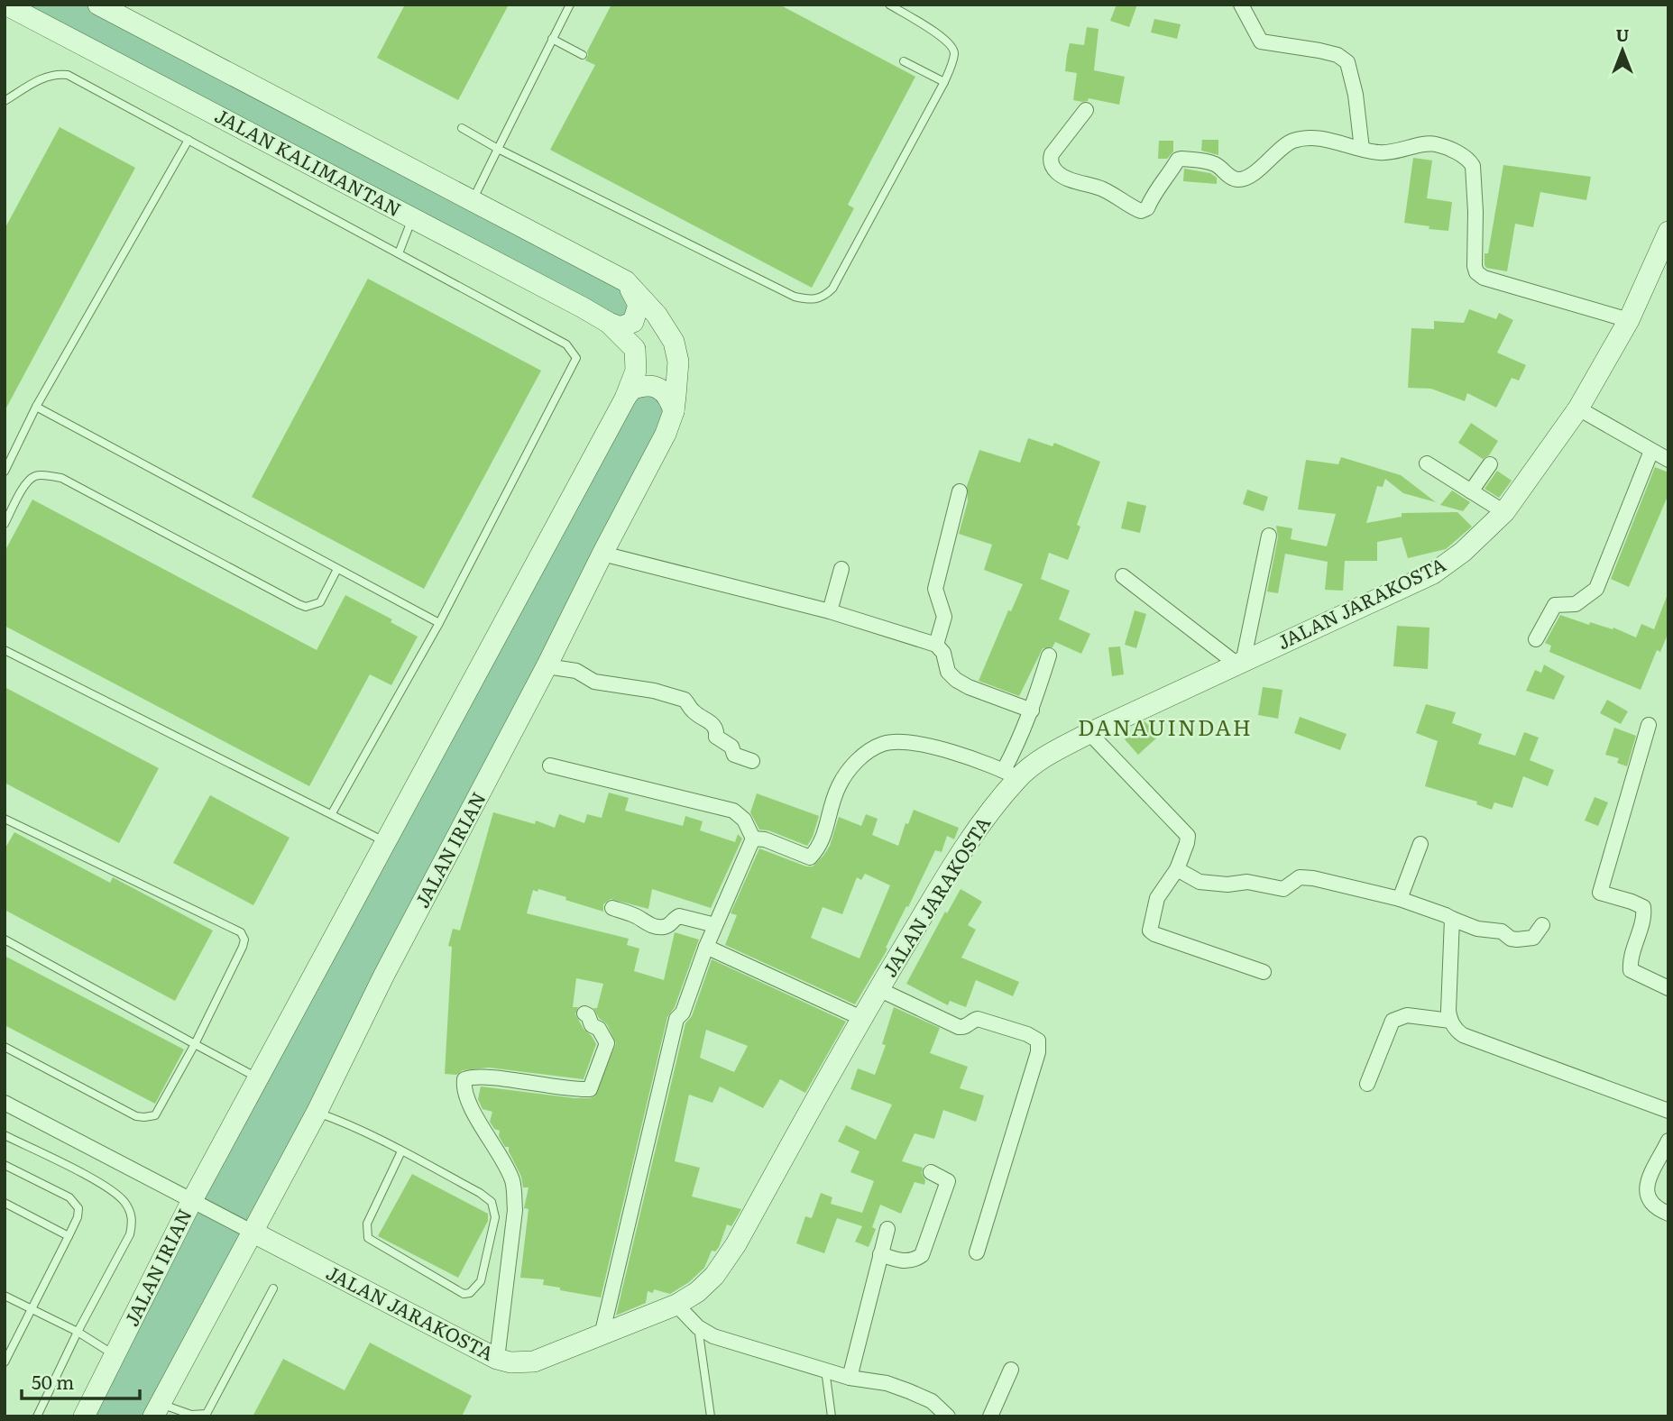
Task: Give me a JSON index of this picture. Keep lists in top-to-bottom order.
{
  "streets": {
    "street": ["JALAN KALIMANTAN", "JALAN JARAKOSTA", "JALAN IRIAN"]
  },
  "crossings": [
    ["JALAN KALIMANTAN", "JALAN IRIAN"],
    ["JALAN JARAKOSTA", "JALAN IRIAN"]
  ],
  "districts": ["DANAUINDAH"],
  "scale_bar": "50 m",
  "north": "top"
}
